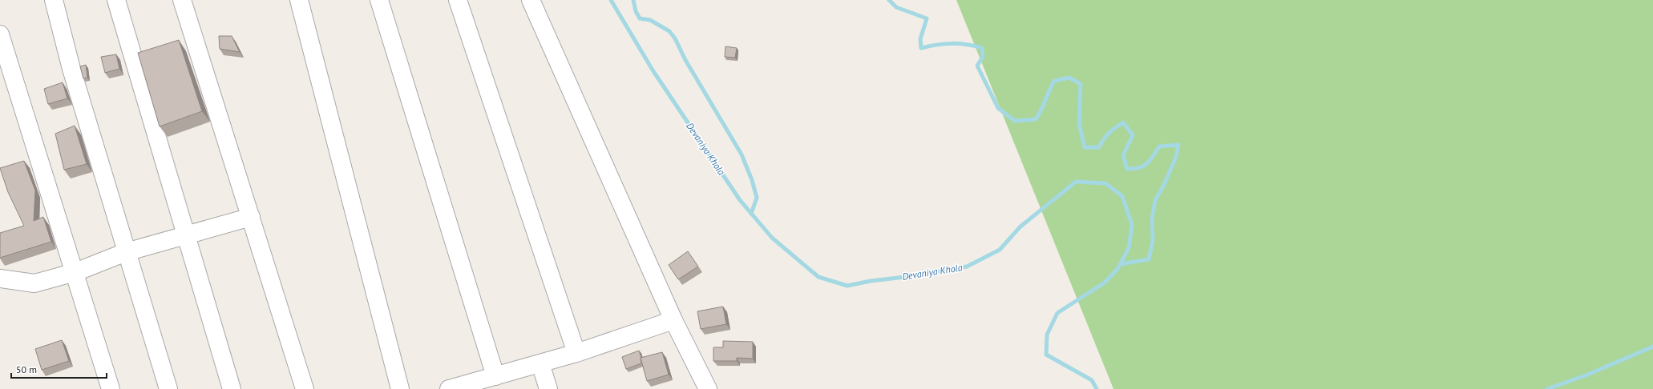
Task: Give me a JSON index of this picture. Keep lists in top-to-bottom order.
{
  "water": ["Devaniya Khola"],
  "scale_bar": "50 m"
}
